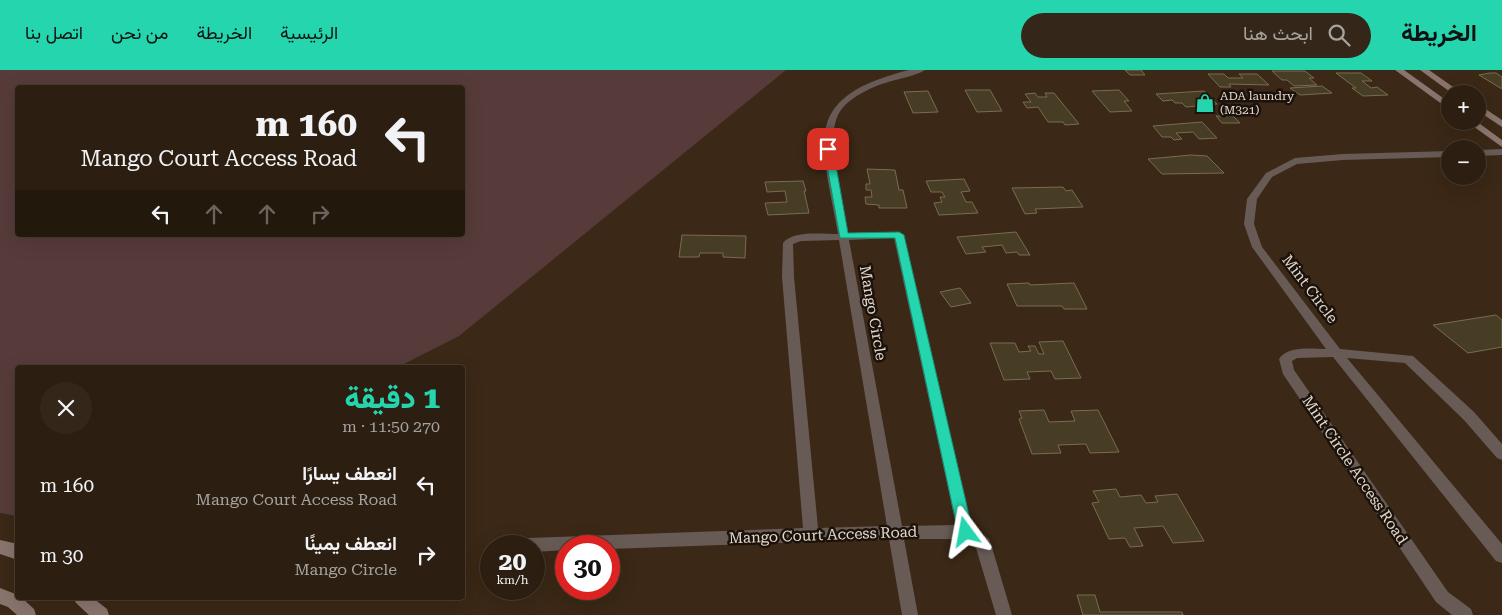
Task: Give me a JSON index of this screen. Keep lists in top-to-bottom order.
{
  "streets": {
    "street": [
      "Mint Circle",
      "Mango Circle",
      "Mint Circle Access Road",
      "Mango Court Access Road"
    ]
  },
  "crossings": [
    ["Mint Circle", "Mint Circle Access Road"],
    ["Mango Circle", "Mango Court Access Road"]
  ],
  "places": {
    "shop": ["ADA laundry (M321)"]
  },
  "page": {
    "header": "الخريطة",
    "search": "ابحث هنا",
    "nav": [
      "الرئيسية",
      "الخريطة",
      "من نحن",
      "اتصل بنا"
    ],
    "map_buttons": ["+", "−"],
    "turn": ["160 m", "Mango Court Access Road"],
    "heading": ["1 دقيقة", "270 m · 11:50"],
    "list": [
      {
        "name": "انعطف يسارًا",
        "note": "Mango Court Access Road",
        "value": "160 m"
      },
      {
        "name": "انعطف يمينًا",
        "note": "Mango Circle",
        "value": "30 m"
      }
    ],
    "speed": "20 km/h",
    "limit": "30"
  }
}
